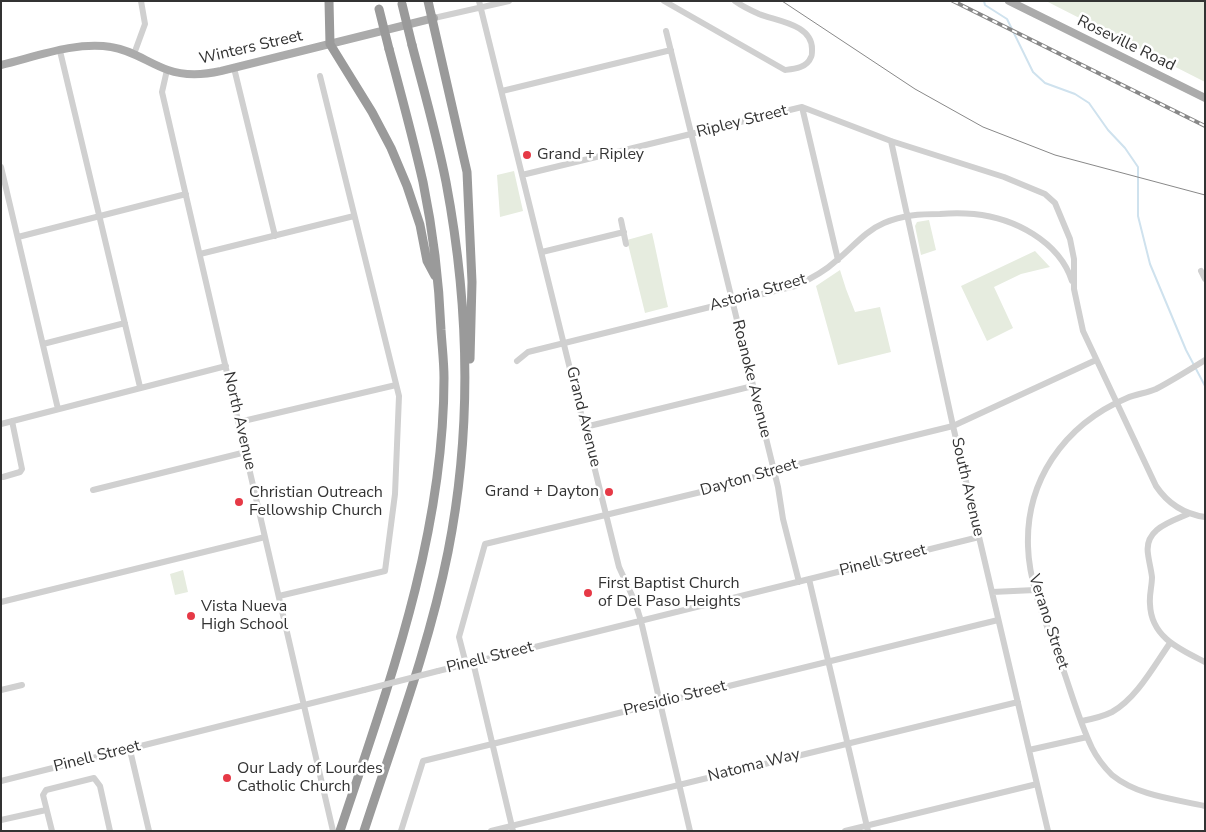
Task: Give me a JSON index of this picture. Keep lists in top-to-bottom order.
{
  "streets": {
    "main road": ["Roseville Road", "Winters Street"],
    "street": [
      "Ripley Street",
      "Astoria Street",
      "Roanoke Avenue",
      "Grand Avenue",
      "North Avenue",
      "Dayton Street",
      "South Avenue",
      "Pinell Street",
      "Verano Street",
      "Presidio Street",
      "Natoma Way"
    ]
  },
  "crossings": [
    ["Winters Street", "Grand Avenue"],
    ["Winters Street", "North Avenue"],
    ["Ripley Street", "Astoria Street"],
    ["Ripley Street", "Roanoke Avenue"],
    ["Ripley Street", "Grand Avenue"],
    ["Ripley Street", "South Avenue"],
    ["Astoria Street", "Roanoke Avenue"],
    ["Astoria Street", "Grand Avenue"],
    ["Astoria Street", "South Avenue"],
    ["Roanoke Avenue", "Dayton Street"],
    ["Roanoke Avenue", "Pinell Street"],
    ["Grand Avenue", "Dayton Street"],
    ["Grand Avenue", "Pinell Street"],
    ["Grand Avenue", "Presidio Street"],
    ["Grand Avenue", "Natoma Way"],
    ["North Avenue", "Pinell Street"],
    ["Dayton Street", "South Avenue"],
    ["Dayton Street", "Pinell Street"],
    ["South Avenue", "Pinell Street"],
    ["South Avenue", "Presidio Street"],
    ["South Avenue", "Natoma Way"]
  ],
  "places": [
    "Grand + Ripley",
    "Grand + Dayton",
    "Christian Outreach Fellowship Church",
    "First Baptist Church of Del Paso Heights",
    "Vista Nueva High School",
    "Our Lady of Lourdes Catholic Church"
  ]
}
